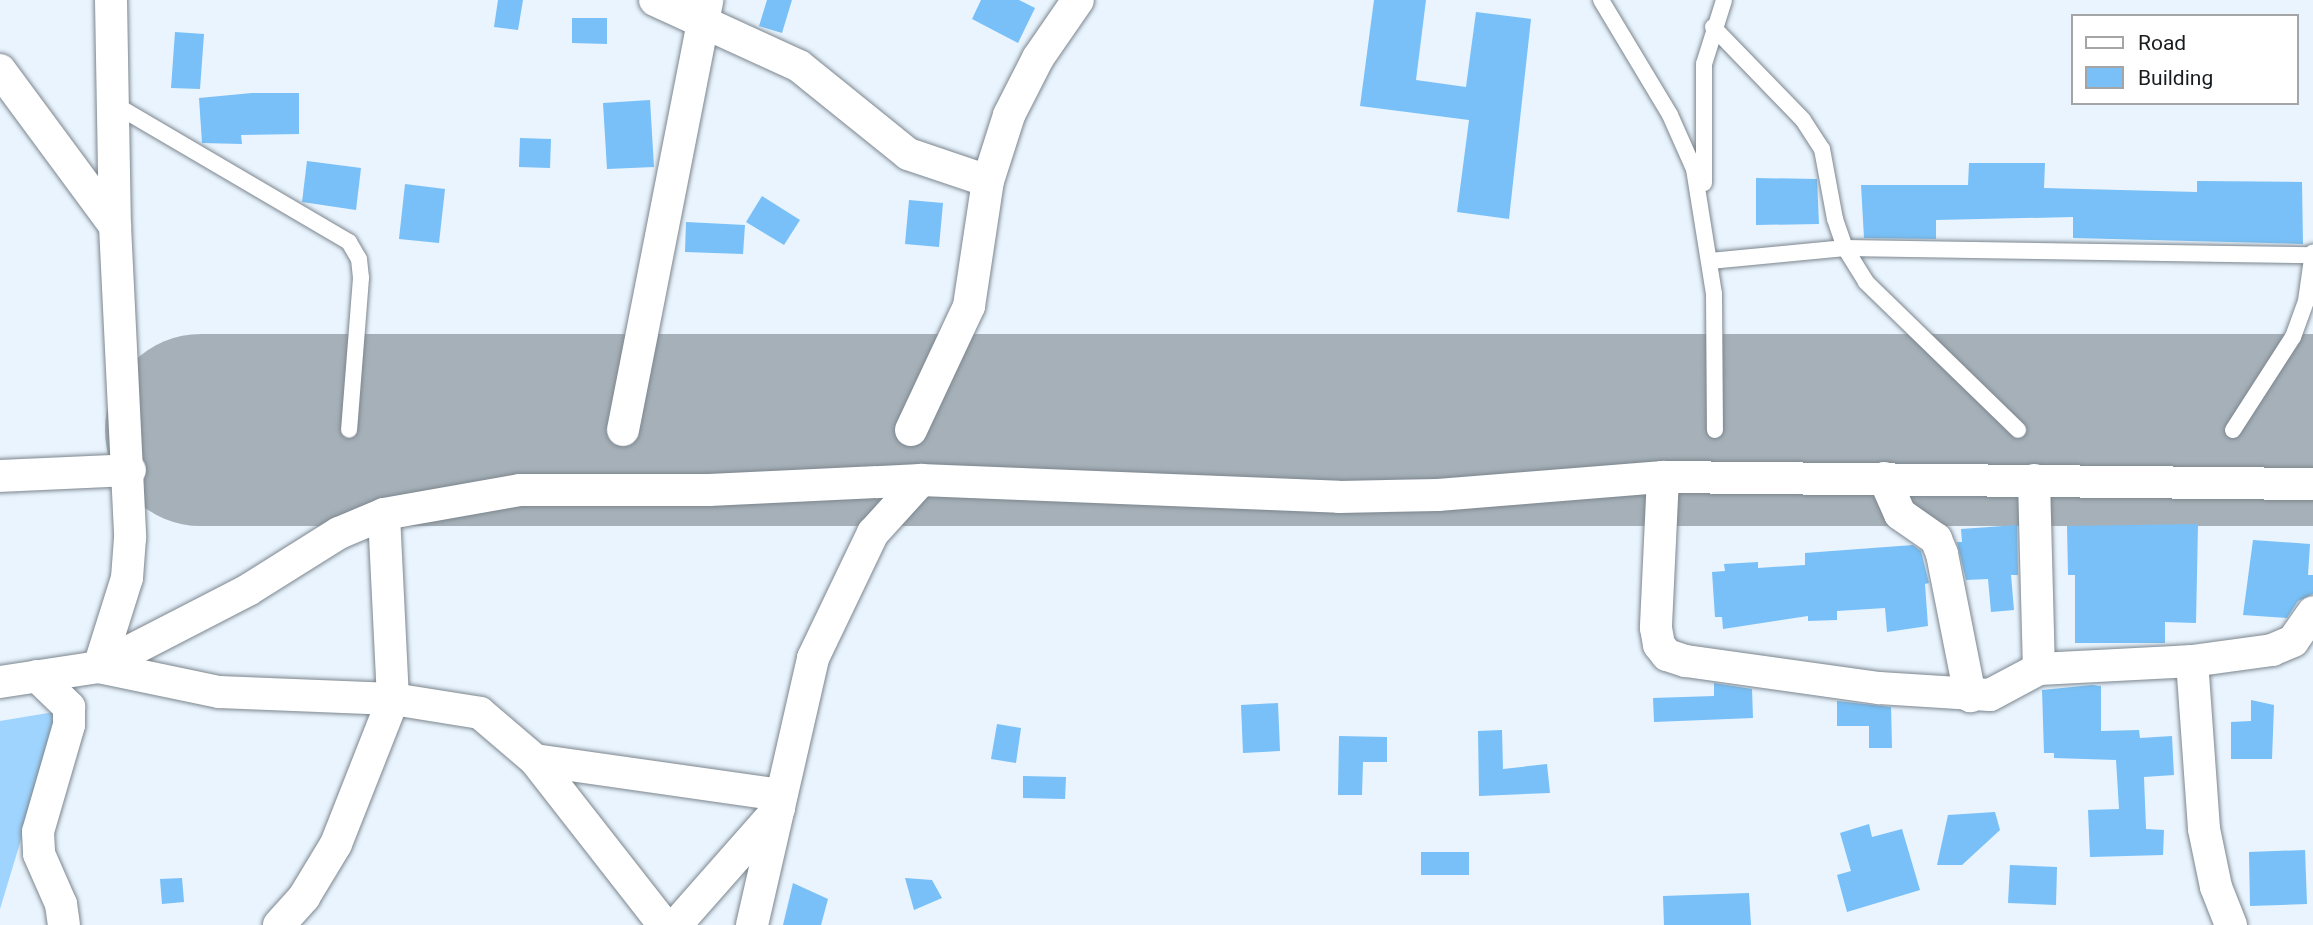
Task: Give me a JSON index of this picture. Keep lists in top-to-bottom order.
{
  "legend": ["Road", "Building"]
}
